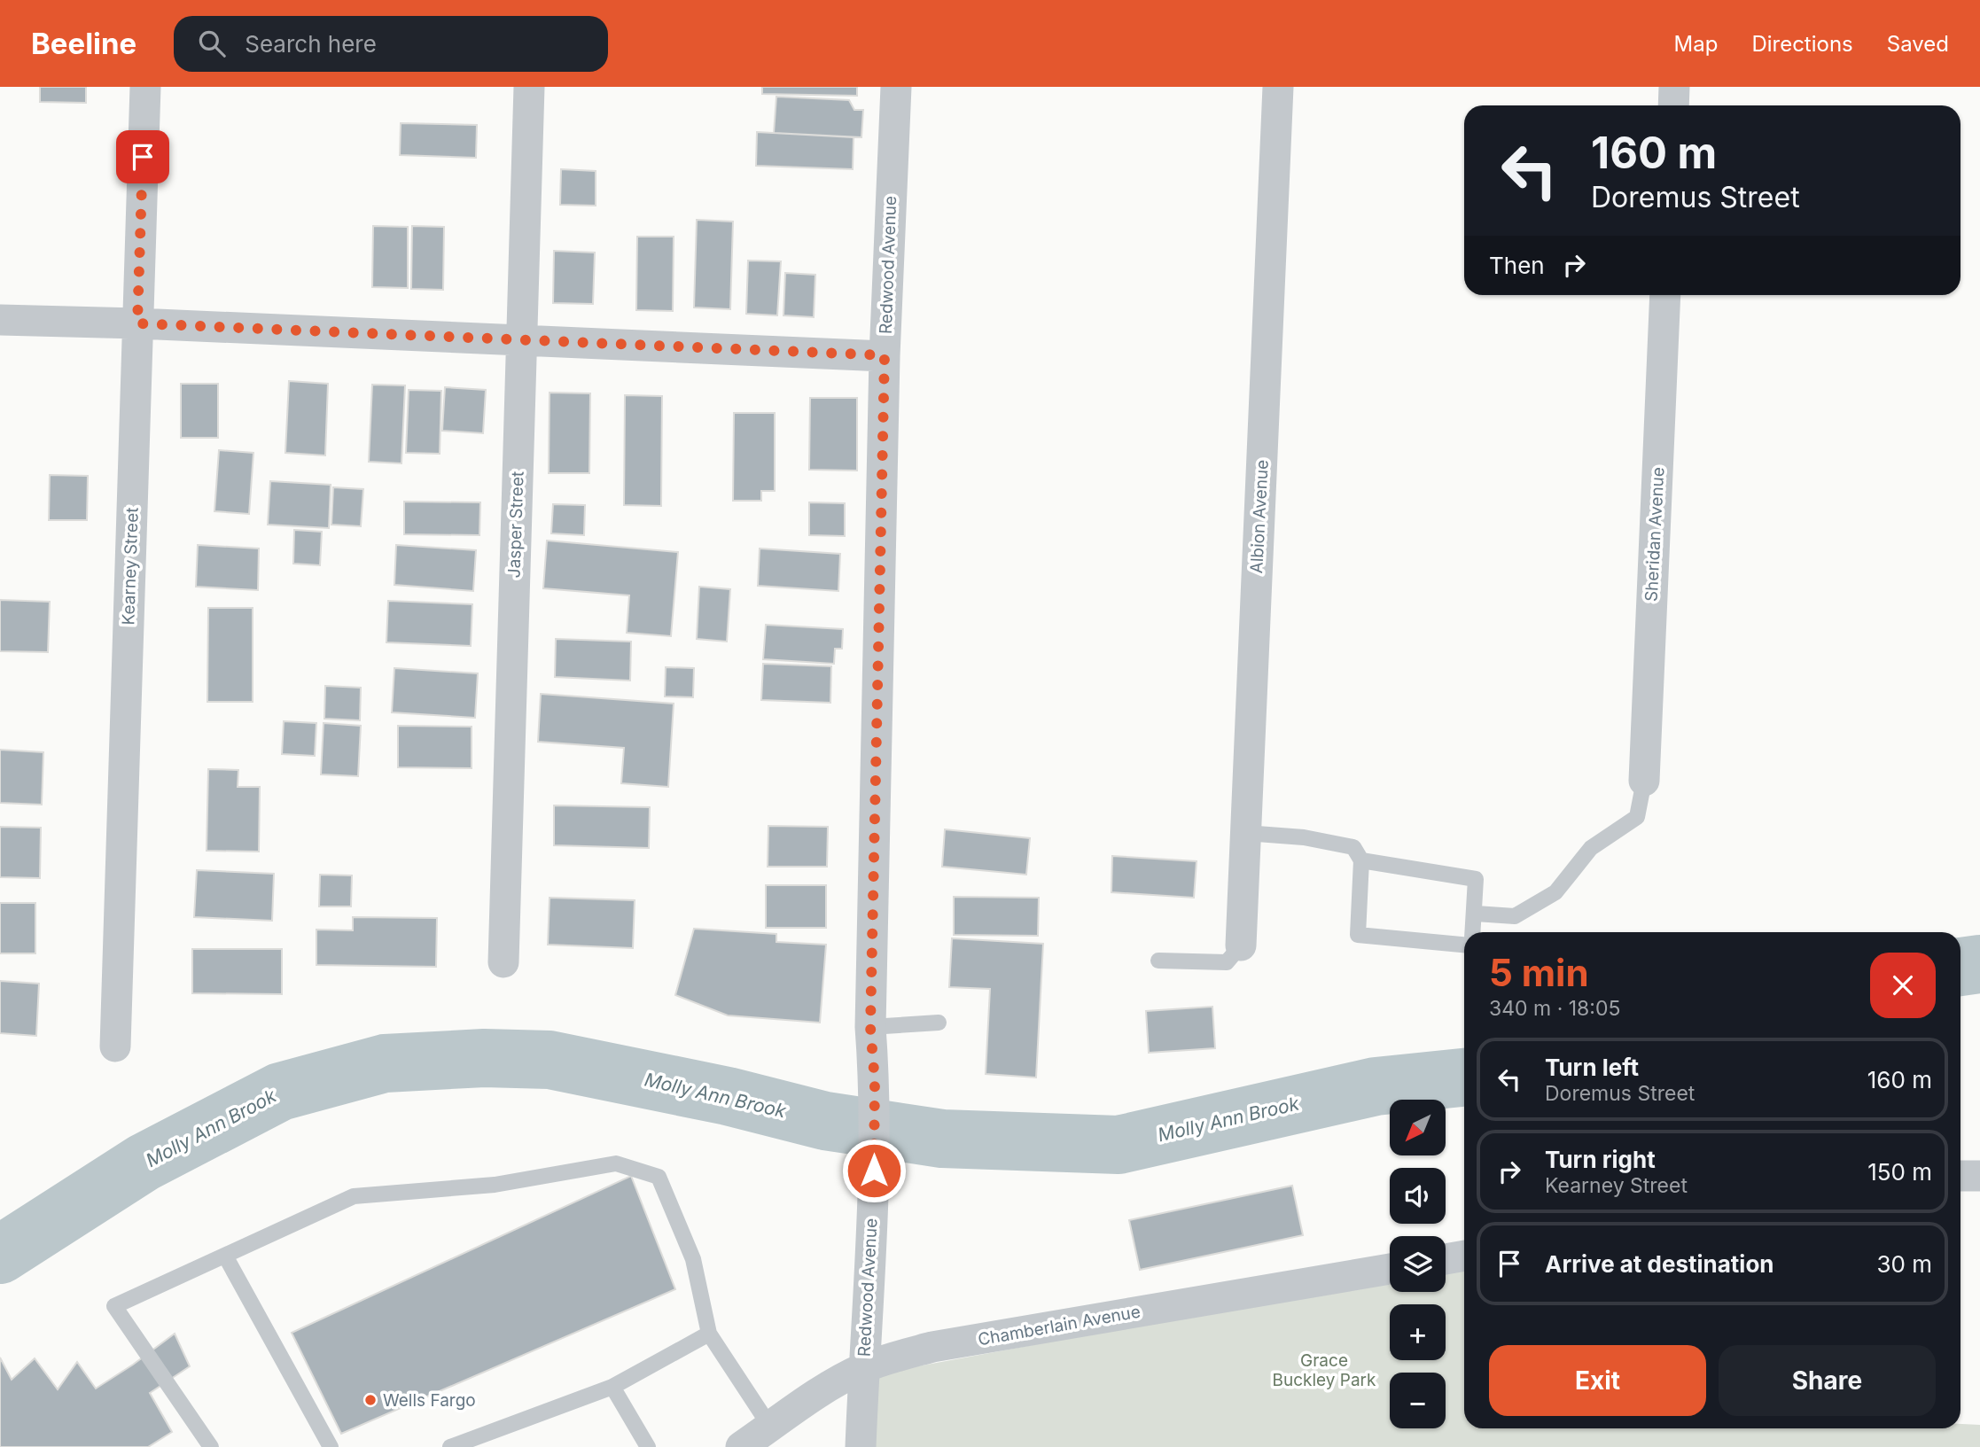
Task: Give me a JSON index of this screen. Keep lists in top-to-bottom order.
{
  "streets": {
    "street": [
      "Redwood Avenue",
      "Albion Avenue",
      "Jasper Street",
      "Sheridan Avenue",
      "Kearney Street",
      "Chamberlain Avenue"
    ]
  },
  "crossings": [
    ["Redwood Avenue", "Chamberlain Avenue"]
  ],
  "water": ["Molly Ann Brook"],
  "parks": ["Grace Buckley Park"],
  "places": ["Wells Fargo"],
  "north": "bottom left",
  "page": {
    "header": "Beeline",
    "search": "Search here",
    "nav": ["Map", "Directions", "Saved"],
    "turn": ["160 m", "Doremus Street"],
    "then": "Then",
    "heading": ["5 min", "340 m · 18:05"],
    "list": [
      {
        "name": "Turn left",
        "note": "Doremus Street",
        "value": "160 m"
      },
      {
        "name": "Turn right",
        "note": "Kearney Street",
        "value": "150 m"
      },
      {
        "name": "Arrive at destination",
        "value": "30 m"
      }
    ],
    "map_buttons": ["+", "−"],
    "buttons": ["Exit", "Share"]
  }
}
